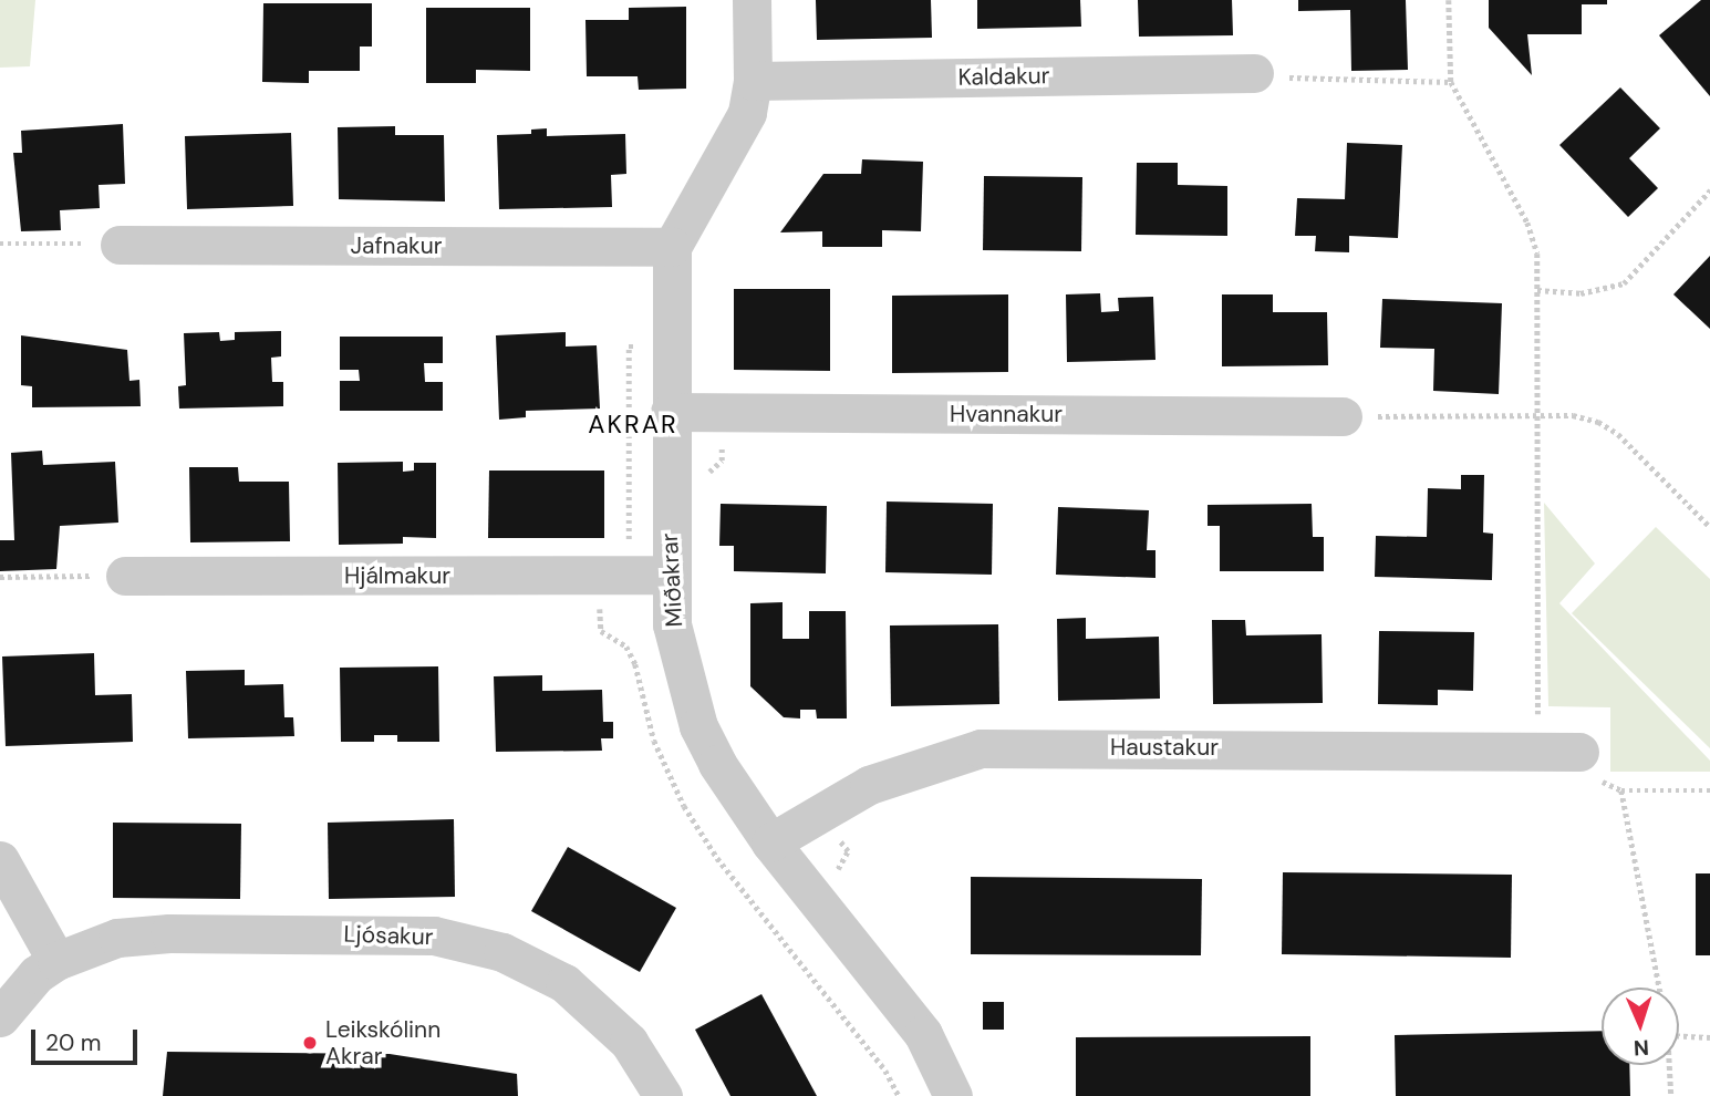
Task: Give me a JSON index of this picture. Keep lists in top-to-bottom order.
{
  "streets": {
    "street": [
      "Kaldakur",
      "Jafnakur",
      "Hvannakur",
      "Hjálmakur",
      "Miðakrar",
      "Haustakur",
      "Ljósakur"
    ]
  },
  "crossings": [
    ["Kaldakur", "Miðakrar"],
    ["Jafnakur", "Miðakrar"],
    ["Hvannakur", "Miðakrar"],
    ["Hjálmakur", "Miðakrar"],
    ["Miðakrar", "Haustakur"]
  ],
  "districts": ["AKRAR"],
  "places": ["Leikskólinn Akrar"],
  "scale_bar": "20 m",
  "north": "bottom"
}
